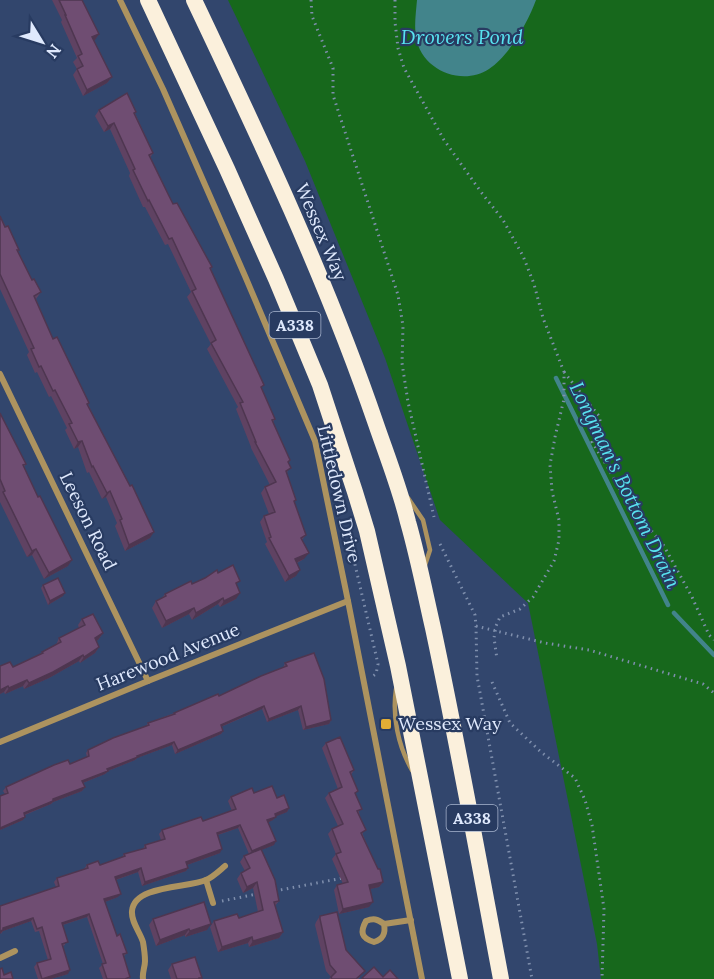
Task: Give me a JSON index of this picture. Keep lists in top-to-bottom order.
{
  "streets": {
    "highway": ["Wessex Way", "A338"],
    "street": ["Littledown Drive", "Leeson Road", "Harewood Avenue"]
  },
  "crossings": [
    ["Littledown Drive", "Harewood Avenue"],
    ["Leeson Road", "Harewood Avenue"]
  ],
  "water": ["Drovers Pond", "Longman's Bottom Drain"],
  "places": {
    "transit": ["Wessex Way"]
  },
  "north": "bottom right"
}
